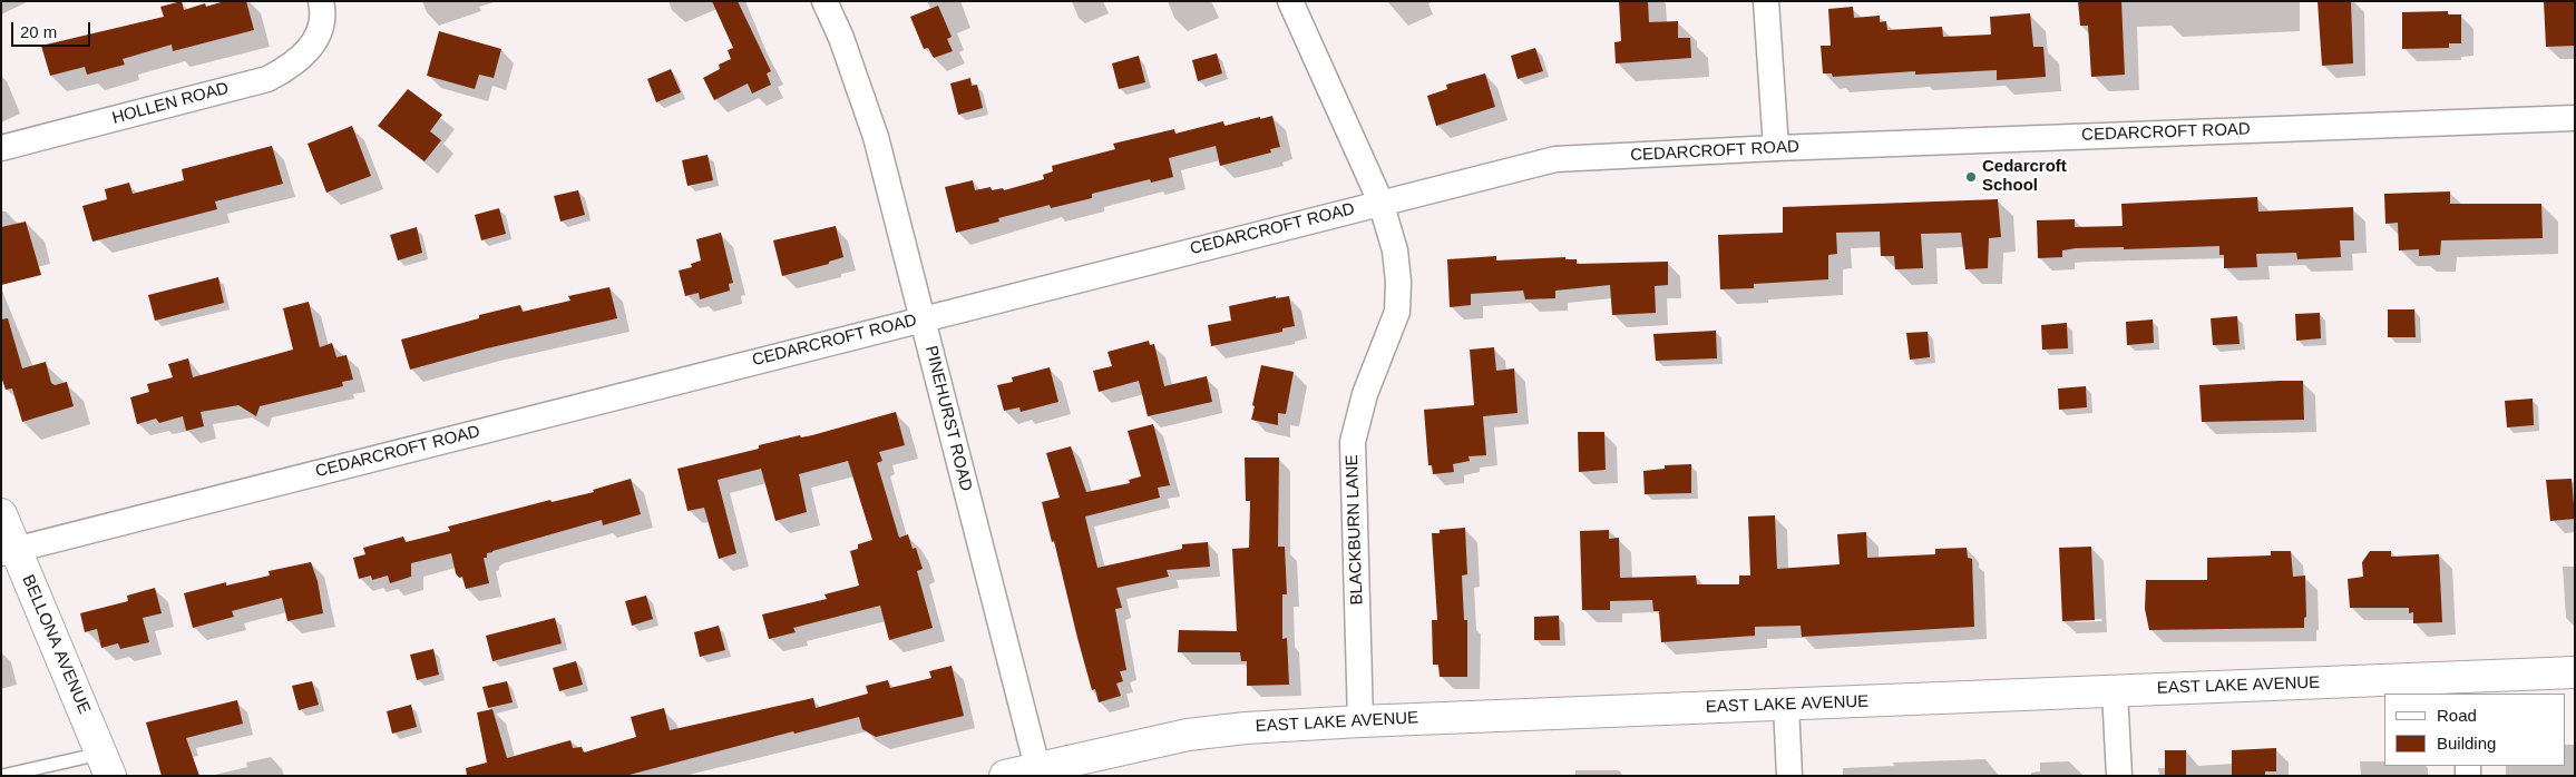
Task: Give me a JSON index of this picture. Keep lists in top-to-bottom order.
{
  "streets": {
    "street": [
      "HOLLEN ROAD",
      "CEDARCROFT ROAD",
      "PINEHURST ROAD",
      "BLACKBURN LANE",
      "BELLONA AVENUE",
      "EAST LAKE AVENUE"
    ]
  },
  "crossings": [
    ["CEDARCROFT ROAD", "PINEHURST ROAD"],
    ["CEDARCROFT ROAD", "BLACKBURN LANE"],
    ["CEDARCROFT ROAD", "BELLONA AVENUE"],
    ["PINEHURST ROAD", "EAST LAKE AVENUE"],
    ["BLACKBURN LANE", "EAST LAKE AVENUE"]
  ],
  "places": ["Cedarcroft School"],
  "legend": ["Road", "Building"],
  "scale_bar": "20 m"
}
